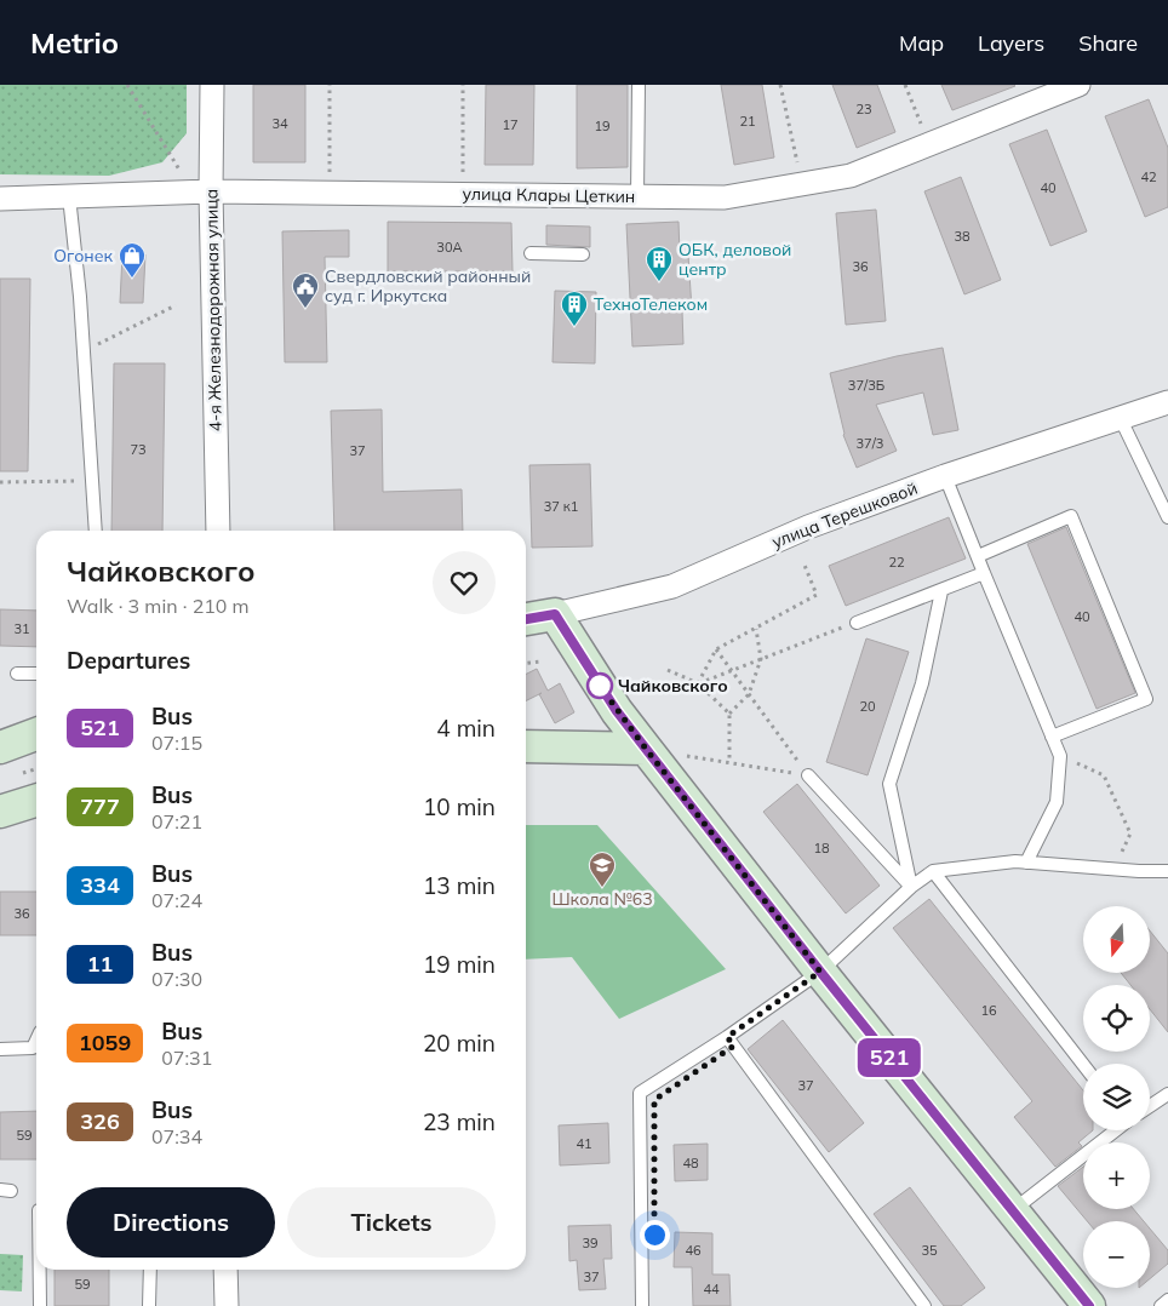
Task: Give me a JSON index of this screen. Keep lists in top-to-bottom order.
{
  "streets": {
    "street": ["улица Клары Цеткин", "4-я Железнодорожная улица", "улица Терешковой"]
  },
  "crossings": [
    ["улица Клары Цеткин", "4-я Железнодорожная улица"]
  ],
  "places": {
    "shop": ["Огонек"],
    "building": ["ОБК, деловой центр", "ТехноТелеком"],
    "public building": ["Свердловский районный суд г. Иркутска"],
    "other": ["Чайковского"],
    "school or university": ["Школа №63"]
  },
  "lines": ["bus line 521"],
  "house_numbers": [
    "23",
    "21",
    "34",
    "17",
    "19",
    "42",
    "40",
    "38",
    "30А",
    "36",
    "37/3Б",
    "37/3",
    "73",
    "37",
    "37 к1",
    "22",
    "40",
    "31",
    "20",
    "18",
    "36",
    "16",
    "37",
    "59",
    "41",
    "48",
    "39",
    "46",
    "35",
    "37",
    "59",
    "44"
  ],
  "north": "bottom",
  "page": {
    "header": "Metrio",
    "nav": ["Map", "Layers", "Share"],
    "on_map": "521",
    "heading": [
      ["Чайковского", "Walk · 3 min · 210 m"],
      "Departures"
    ],
    "list": [
      {
        "mark": "521",
        "name": "Bus",
        "note": "07:15",
        "value": "4 min"
      },
      {
        "mark": "777",
        "name": "Bus",
        "note": "07:21",
        "value": "10 min"
      },
      {
        "mark": "334",
        "name": "Bus",
        "note": "07:24",
        "value": "13 min"
      },
      {
        "mark": "11",
        "name": "Bus",
        "note": "07:30",
        "value": "19 min"
      },
      {
        "mark": "1059",
        "name": "Bus",
        "note": "07:31",
        "value": "20 min"
      },
      {
        "mark": "326",
        "name": "Bus",
        "note": "07:34",
        "value": "23 min"
      }
    ],
    "map_buttons": ["+", "−"],
    "buttons": ["Directions", "Tickets"]
  }
}
